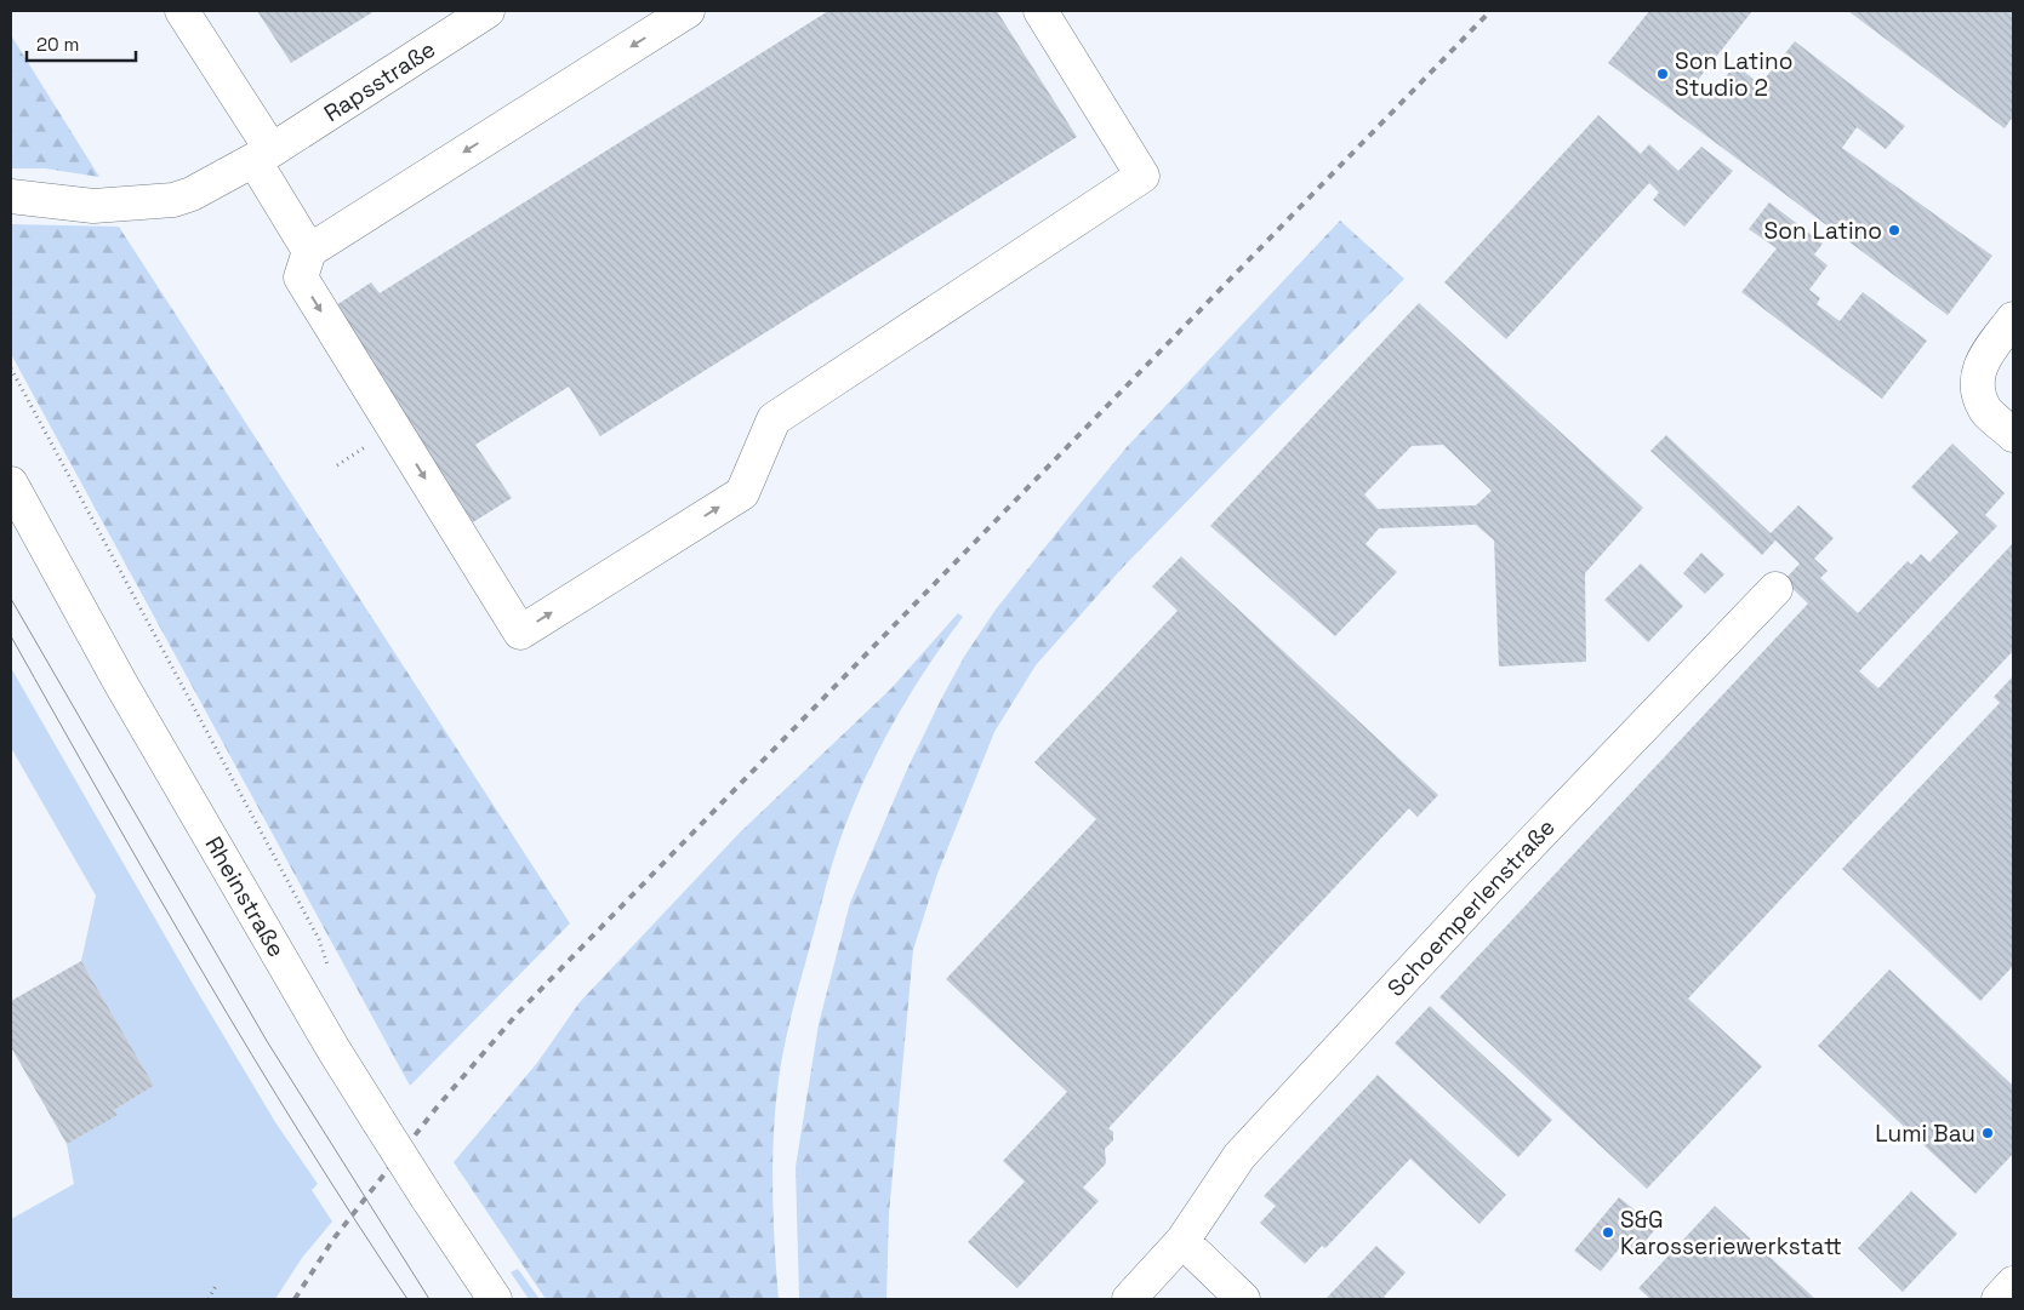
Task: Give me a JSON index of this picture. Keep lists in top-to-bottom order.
{
  "streets": {
    "street": ["Rapsstraße", "Rheinstraße", "Schoemperlenstraße"]
  },
  "places": [
    "Son Latino Studio 2",
    "Son Latino",
    "Lumi Bau",
    "S&G Karosseriewerkstatt"
  ],
  "scale_bar": "20 m"
}
